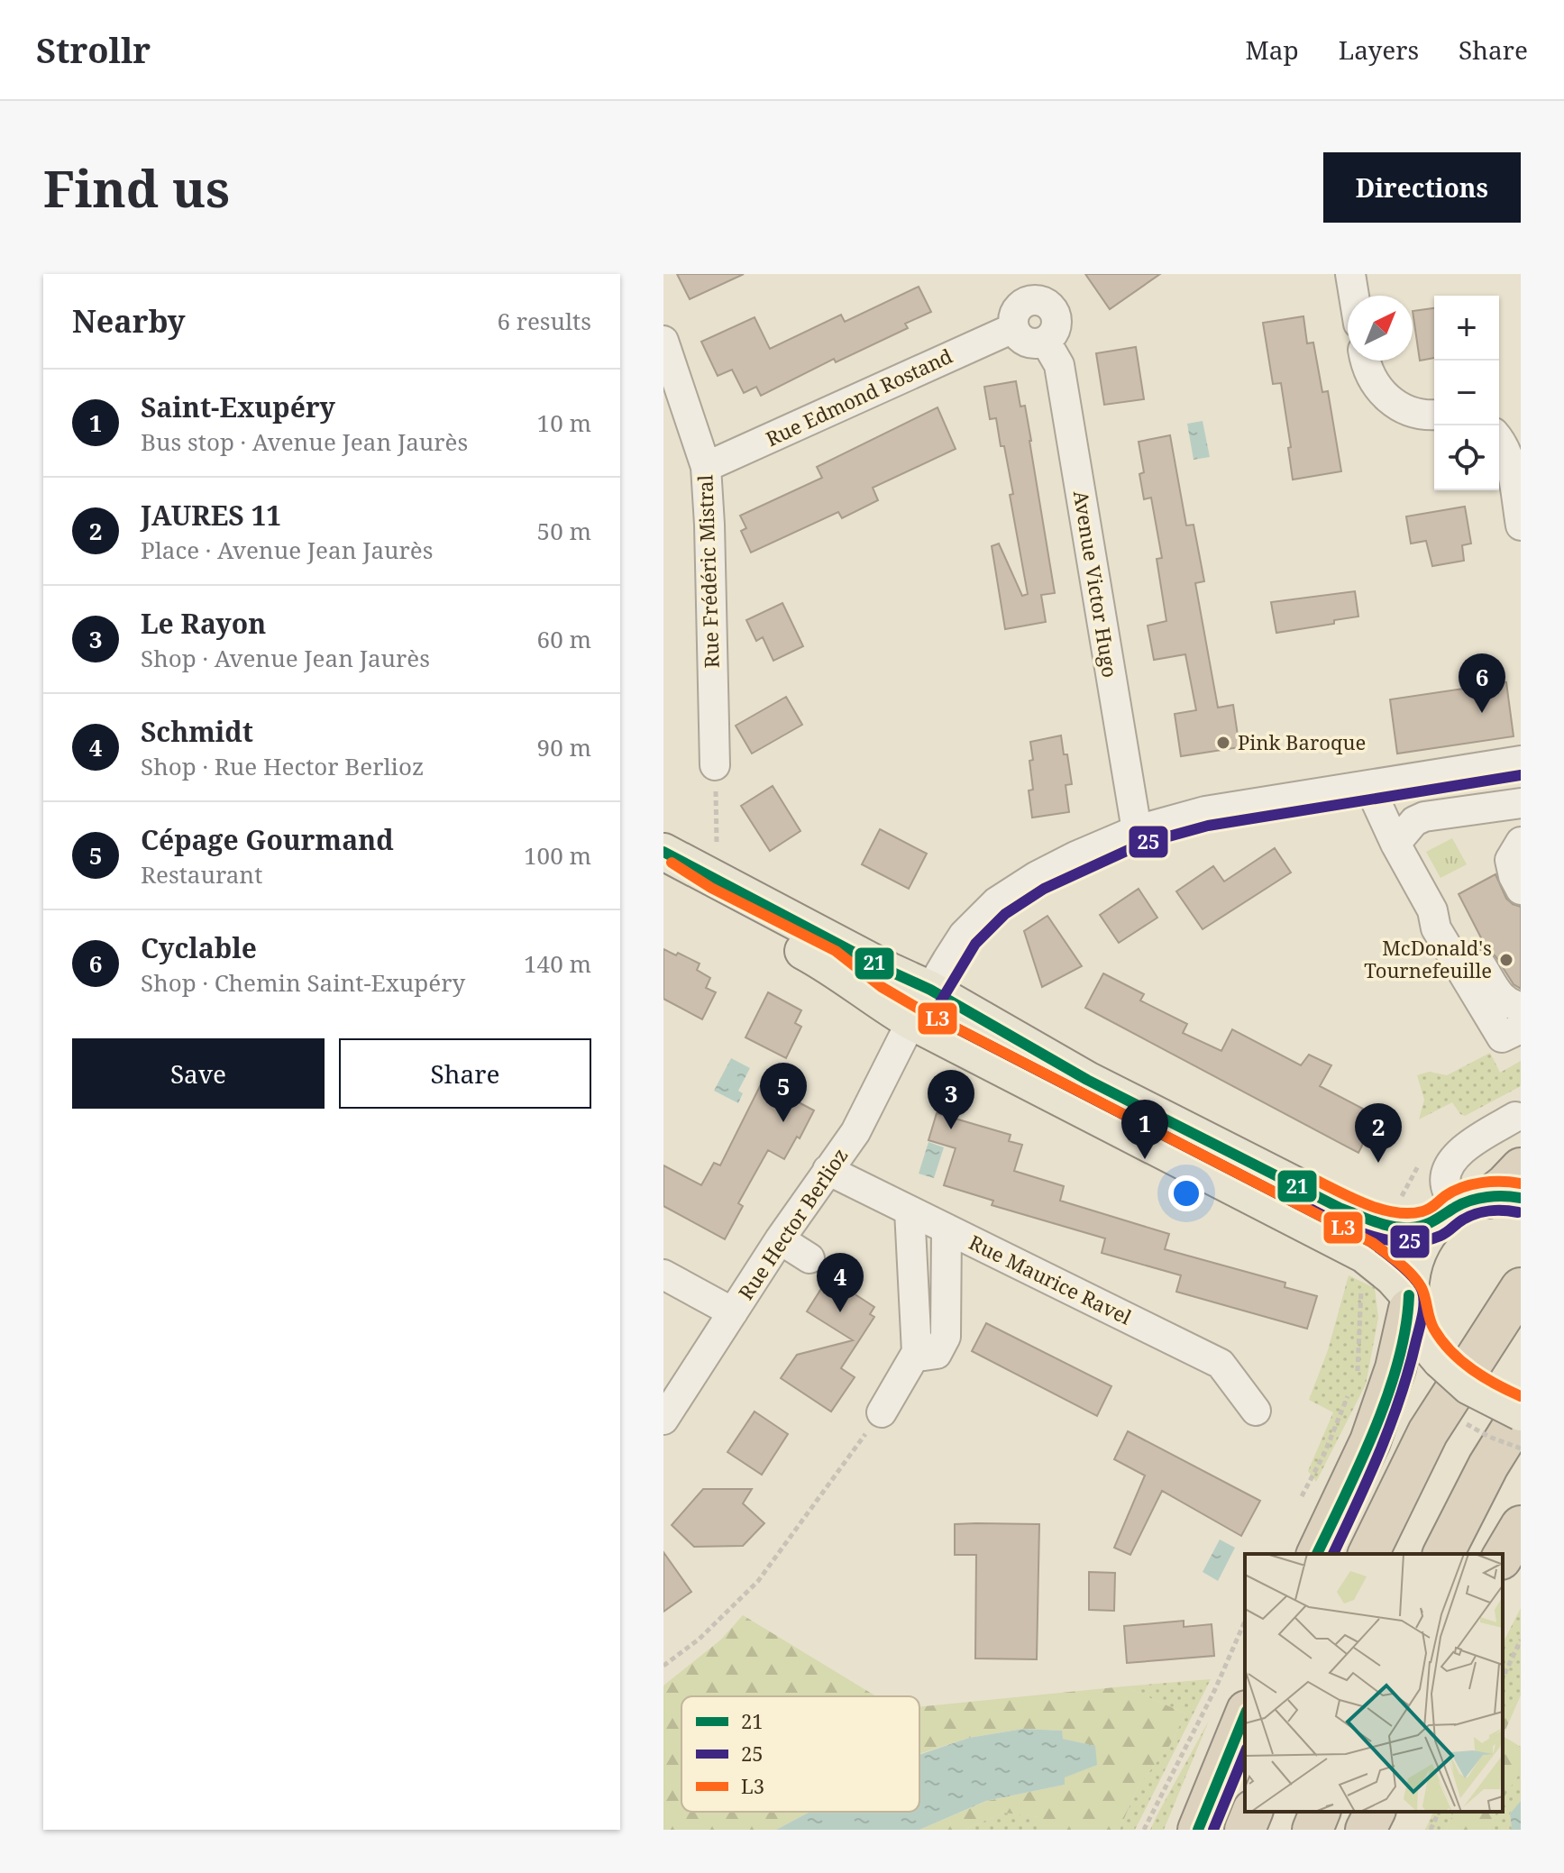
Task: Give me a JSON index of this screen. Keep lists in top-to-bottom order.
{
  "streets": {
    "street": [
      "Rue Edmond Rostand",
      "Rue Frédéric Mistral",
      "Avenue Victor Hugo",
      "Rue Hector Berlioz",
      "Rue Maurice Ravel"
    ]
  },
  "crossings": [
    ["Rue Edmond Rostand", "Rue Frédéric Mistral"],
    ["Rue Edmond Rostand", "Avenue Victor Hugo"],
    ["Avenue Victor Hugo", "Rue Hector Berlioz"],
    ["Rue Hector Berlioz", "Rue Maurice Ravel"]
  ],
  "places": ["Pink Baroque", "McDonald's Tournefeuille"],
  "lines": ["transit line 25", "transit line 21", "transit line L3"],
  "legend": ["21", "25", "L3"],
  "north": "top right",
  "page": {
    "header": "Strollr",
    "nav": ["Map", "Layers", "Share"],
    "buttons": [
      "Directions",
      ["Save", "Share"]
    ],
    "title": "Find us",
    "heading": ["Nearby", "6 results"],
    "map_buttons": ["+", "−"],
    "list": [
      {
        "mark": "1",
        "name": "Saint-Exupéry",
        "note": "Bus stop · Avenue Jean Jaurès",
        "value": "10 m"
      },
      {
        "mark": "2",
        "name": "JAURES 11",
        "note": "Place · Avenue Jean Jaurès",
        "value": "50 m"
      },
      {
        "mark": "3",
        "name": "Le Rayon",
        "note": "Shop · Avenue Jean Jaurès",
        "value": "60 m"
      },
      {
        "mark": "4",
        "name": "Schmidt",
        "note": "Shop · Rue Hector Berlioz",
        "value": "90 m"
      },
      {
        "mark": "5",
        "name": "Cépage Gourmand",
        "note": "Restaurant",
        "value": "100 m"
      },
      {
        "mark": "6",
        "name": "Cyclable",
        "note": "Shop · Chemin Saint-Exupéry",
        "value": "140 m"
      }
    ],
    "pins": [
      "6",
      "5",
      "3",
      "1",
      "2",
      "4"
    ]
  }
}
